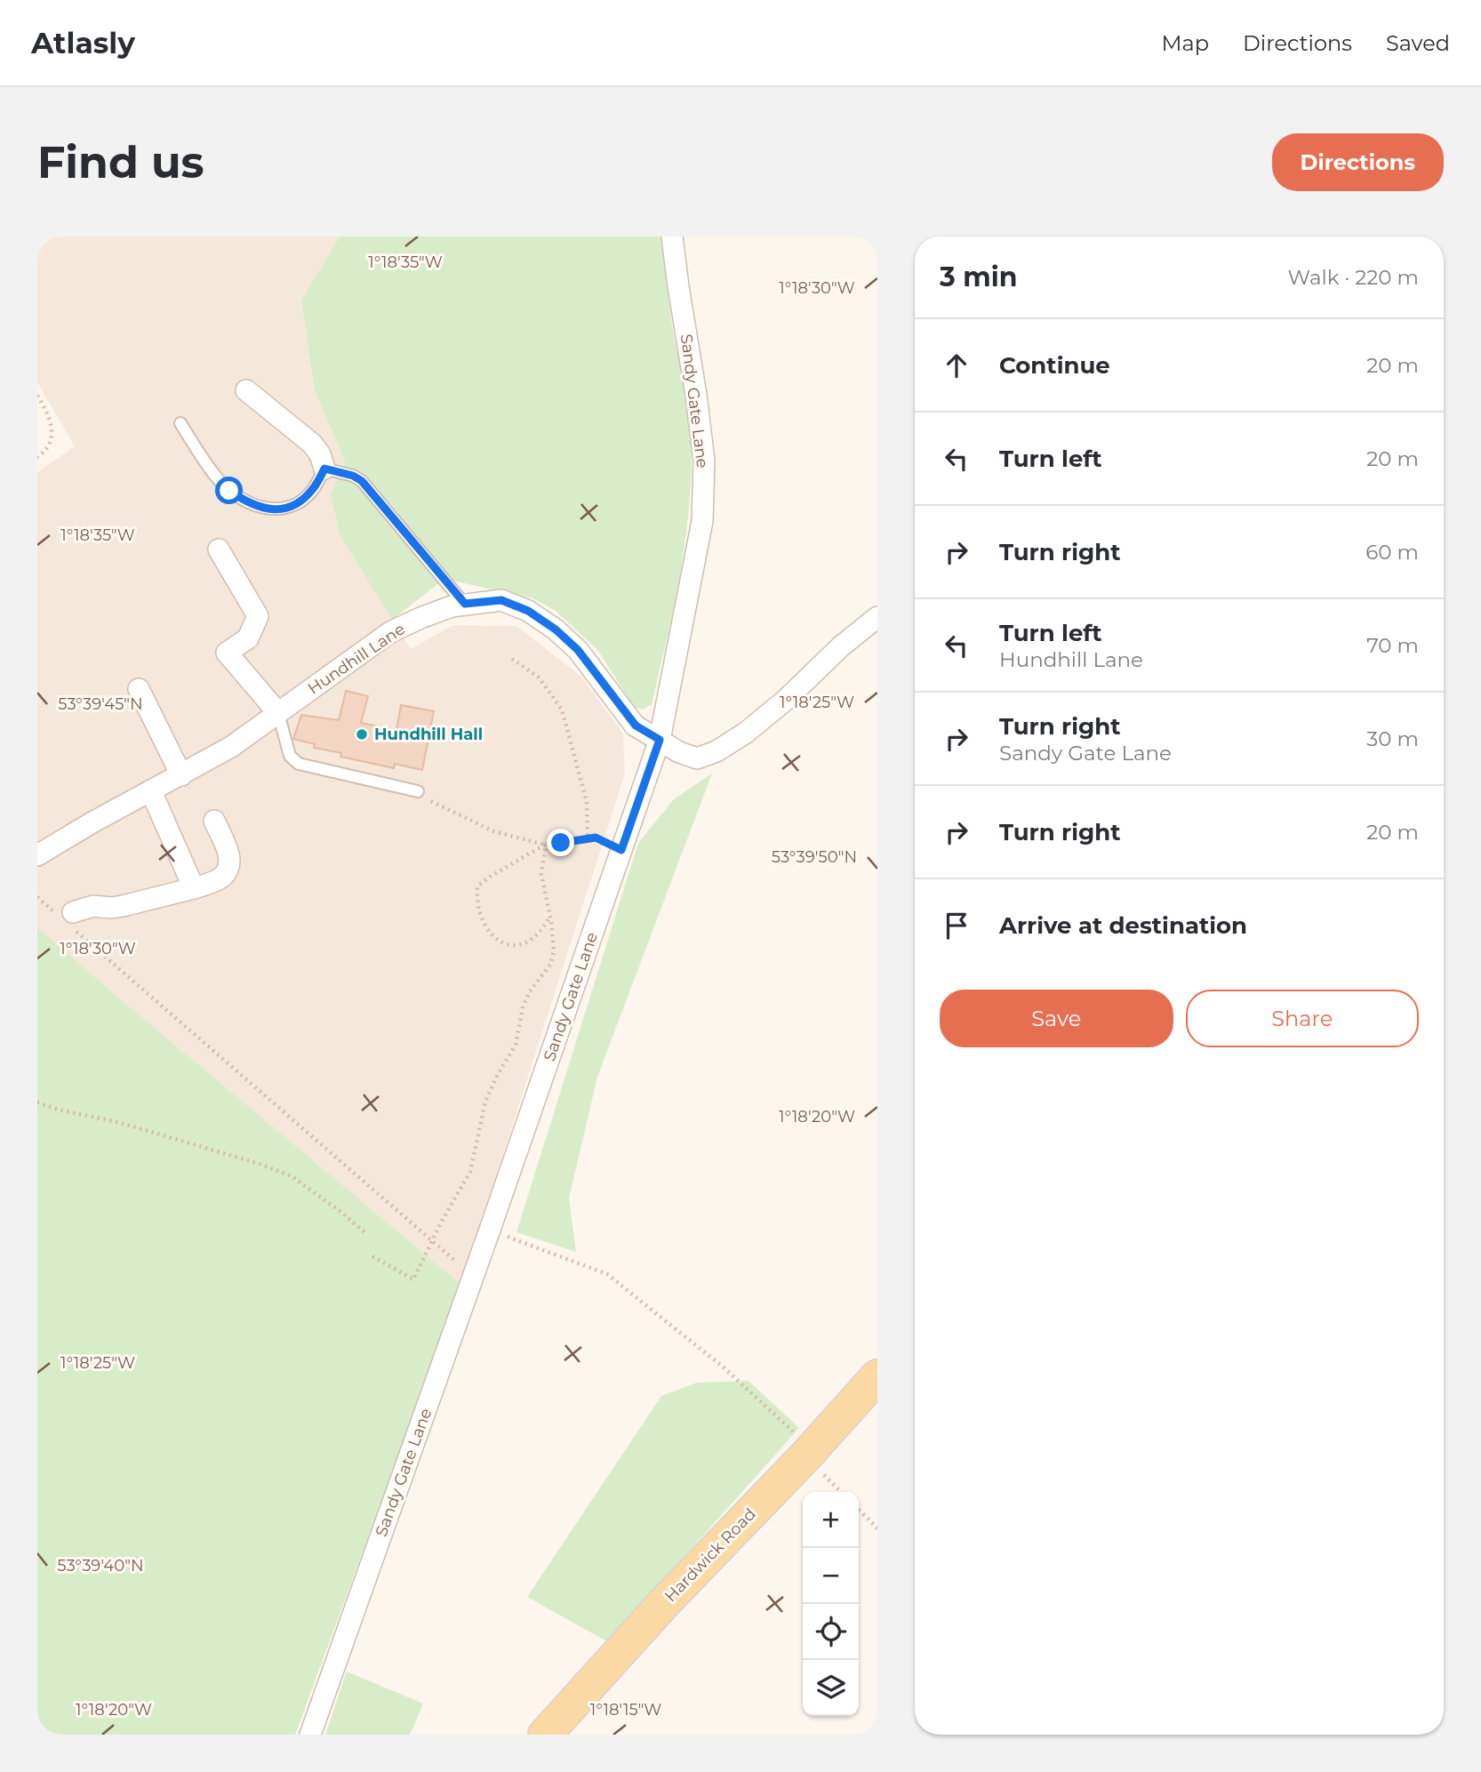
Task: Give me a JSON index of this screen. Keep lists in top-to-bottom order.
{
  "streets": {
    "main road": ["Hardwick Road"],
    "street": ["Sandy Gate Lane", "Hundhill Lane"]
  },
  "crossings": [
    ["Sandy Gate Lane", "Hundhill Lane"]
  ],
  "places": ["Hundhill Hall"],
  "page": {
    "header": "Atlasly",
    "nav": ["Map", "Directions", "Saved"],
    "buttons": [
      "Directions",
      ["Save", "Share"]
    ],
    "title": "Find us",
    "heading": ["3 min", "Walk · 220 m"],
    "list": [
      ["Continue", "20 m"],
      ["Turn left", "20 m"],
      ["Turn right", "60 m"],
      ["Turn left", "Hundhill Lane", "70 m"],
      ["Turn right", "Sandy Gate Lane", "30 m"],
      ["Turn right", "20 m"],
      "Arrive at destination"
    ],
    "map_buttons": ["+", "−"]
  },
  "coordinates": [
    "1°18'35\"W",
    "1°18'30\"W",
    "1°18'25\"W",
    "53°39'45\"N",
    "53°39'50\"N",
    "1°18'20\"W",
    "53°39'40\"N",
    "1°18'15\"W"
  ]
}
